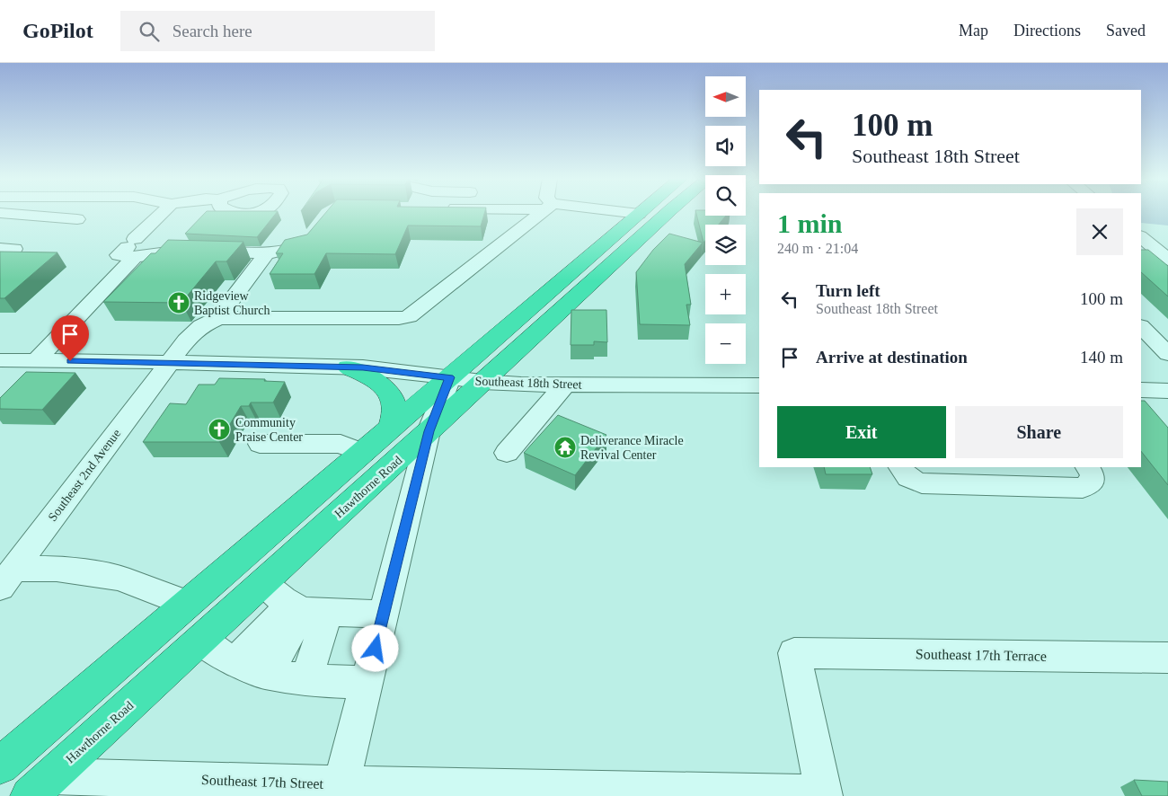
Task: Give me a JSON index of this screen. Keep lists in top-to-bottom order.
{
  "streets": {
    "highway": ["Hawthorne Road"],
    "street": [
      "Southeast 18th Street",
      "Southeast 2nd Avenue",
      "Southeast 17th Terrace",
      "Southeast 17th Street"
    ]
  },
  "crossings": [
    ["Southeast 18th Street", "Southeast 2nd Avenue"],
    ["Southeast 18th Street", "Hawthorne Road"],
    ["Hawthorne Road", "Southeast 17th Street"],
    ["Southeast 17th Terrace", "Southeast 17th Street"]
  ],
  "places": {
    "church": ["Ridgeview Baptist Church", "Community Praise Center"],
    "temple": ["Deliverance Miracle Revival Center"]
  },
  "north": "left",
  "page": {
    "header": "GoPilot",
    "search": "Search here",
    "nav": ["Map", "Directions", "Saved"],
    "map_buttons": ["+", "−"],
    "turn": ["100 m", "Southeast 18th Street"],
    "heading": ["1 min", "240 m · 21:04"],
    "list": [
      {
        "name": "Turn left",
        "note": "Southeast 18th Street",
        "value": "100 m"
      },
      {
        "name": "Arrive at destination",
        "value": "140 m"
      }
    ],
    "buttons": ["Exit", "Share"]
  }
}
